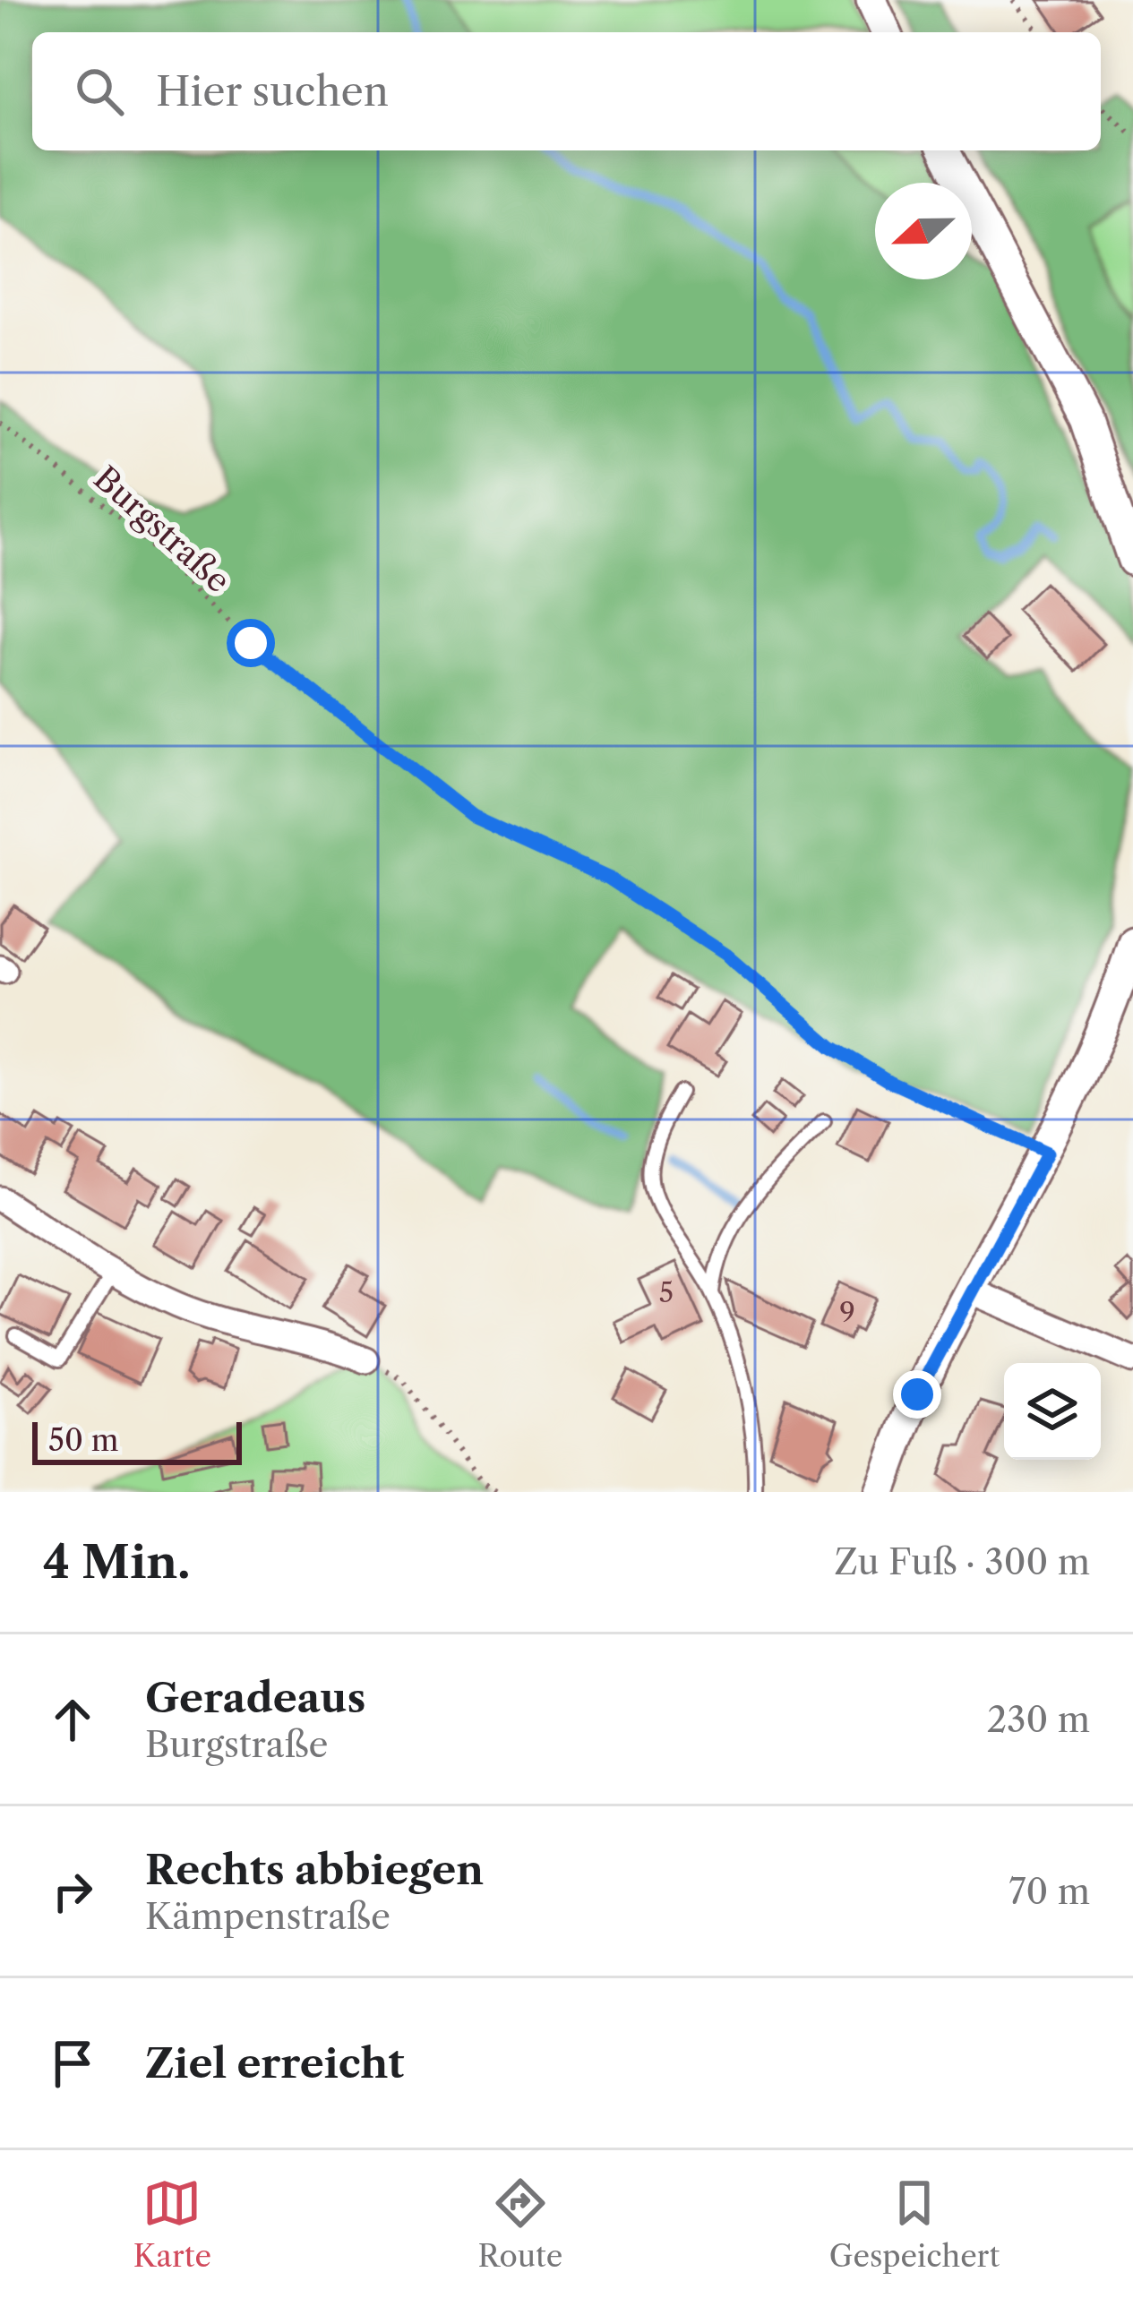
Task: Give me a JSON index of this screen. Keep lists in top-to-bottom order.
{
  "streets": {
    "path": ["Burgstraße"]
  },
  "house_numbers": ["5", "9"],
  "scale_bar": "50 m",
  "north": "left",
  "page": {
    "search": "Hier suchen",
    "scale": "50 m",
    "heading": ["4 Min.", "Zu Fuß · 300 m"],
    "list": [
      ["Geradeaus", "Burgstraße", "230 m"],
      ["Rechts abbiegen", "Kämpenstraße", "70 m"],
      "Ziel erreicht"
    ],
    "nav": ["Karte", "Route", "Gespeichert"]
  }
}
